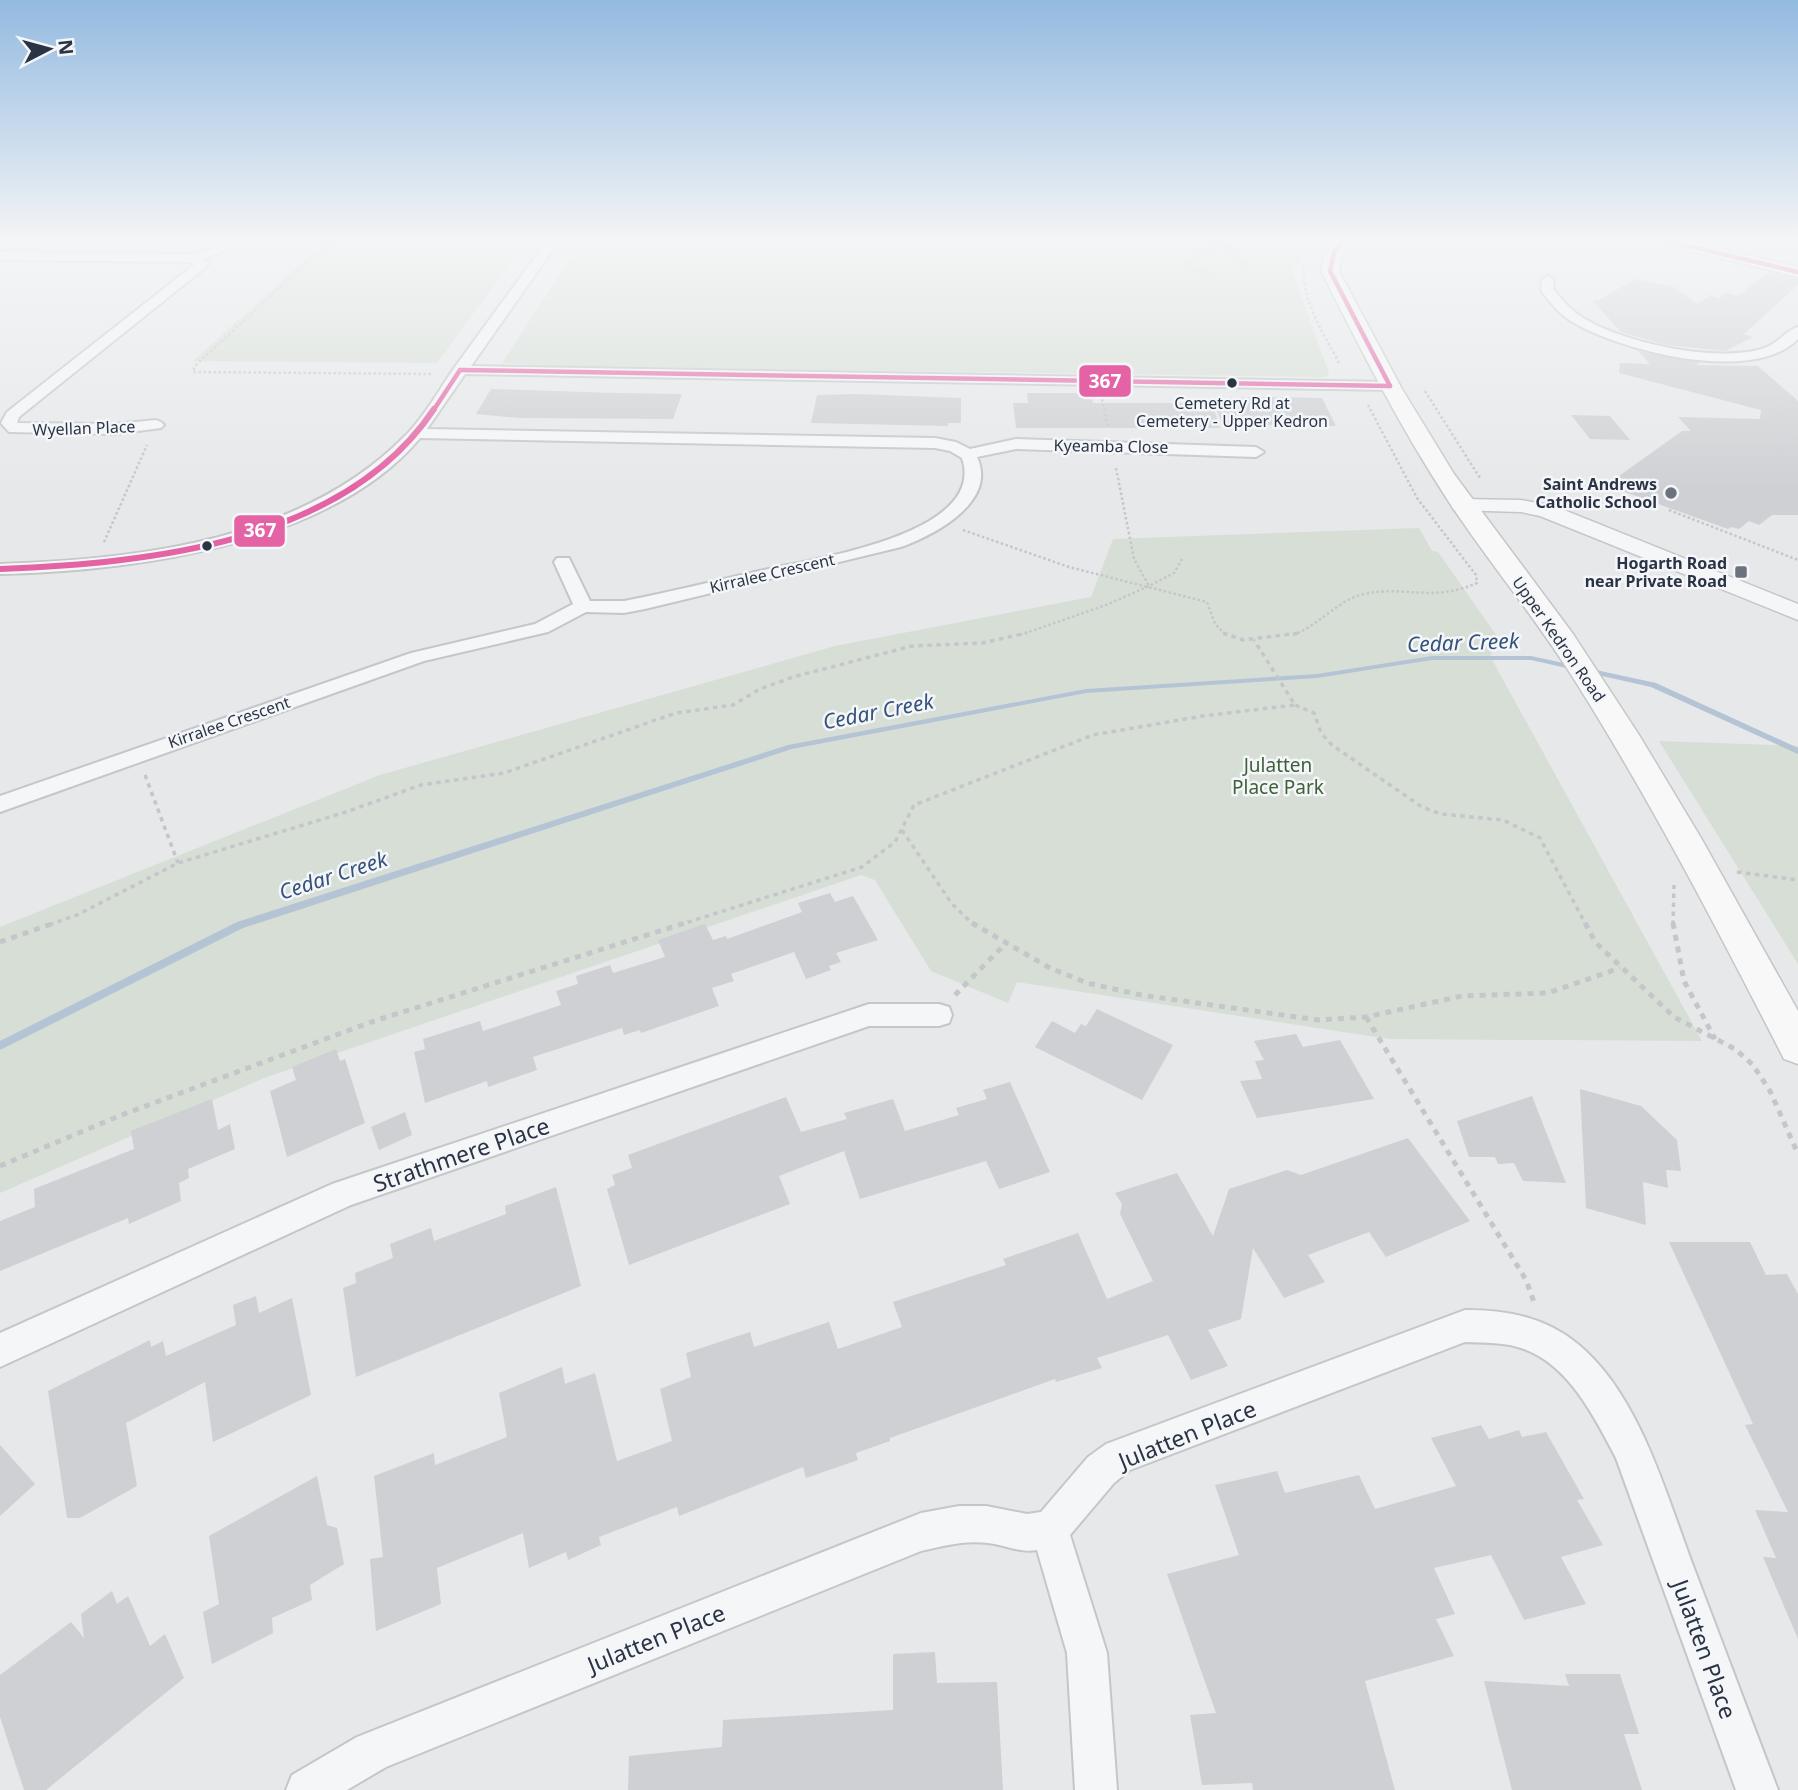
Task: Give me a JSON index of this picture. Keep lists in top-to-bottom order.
{
  "streets": {
    "main road": ["Upper Kedron Road"],
    "street": [
      "Wyellan Place",
      "Kyeamba Close",
      "Kirralee Crescent",
      "Strathmere Place",
      "Julatten Place"
    ]
  },
  "crossings": [
    ["Kyeamba Close", "Kirralee Crescent"]
  ],
  "water": ["Cedar Creek"],
  "parks": ["Julatten Place Park"],
  "places": {
    "other": ["Cemetery Rd at Cemetery - Upper Kedron", "Saint Andrews Catholic School"],
    "transit": ["Hogarth Road near Private Road"]
  },
  "lines": ["transit line 367"],
  "north": "right"
}
